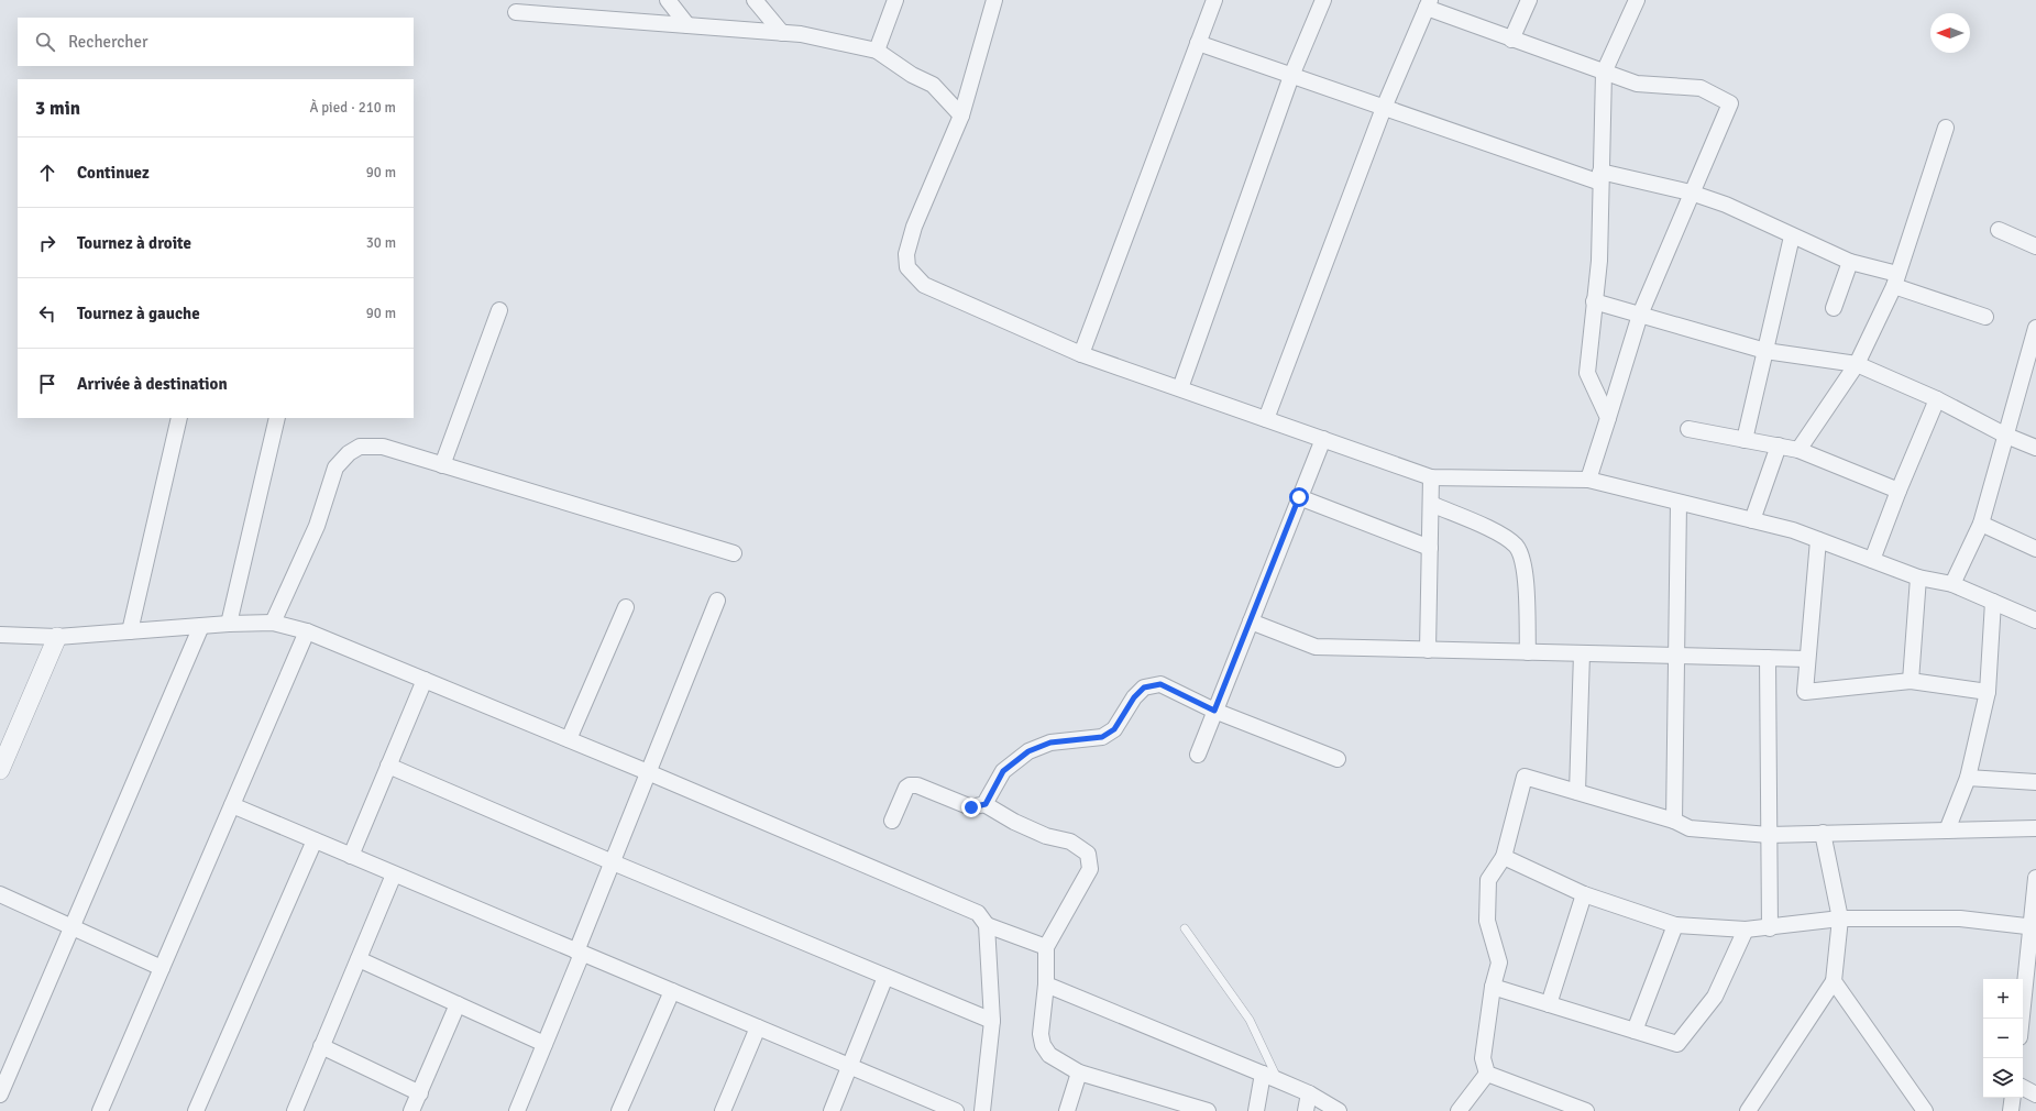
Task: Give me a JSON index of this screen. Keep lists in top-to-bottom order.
{
  "north": "left",
  "page": {
    "search": "Rechercher",
    "heading": ["3 min", "À pied · 210 m"],
    "list": [
      ["Continuez", "90 m"],
      ["Tournez à droite", "30 m"],
      ["Tournez à gauche", "90 m"],
      "Arrivée à destination"
    ],
    "map_buttons": ["+", "−"]
  }
}
